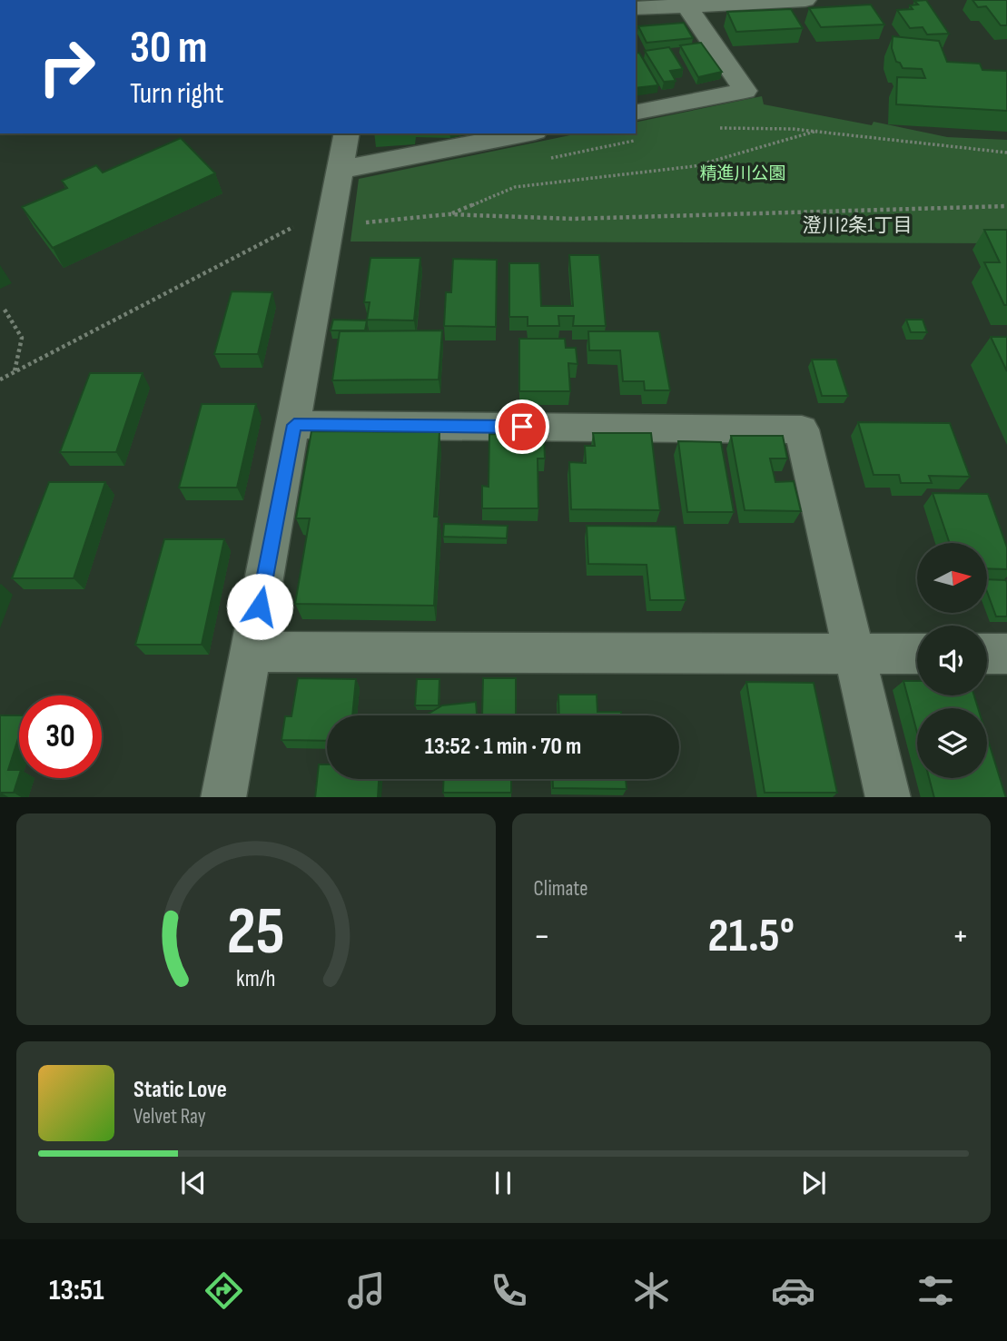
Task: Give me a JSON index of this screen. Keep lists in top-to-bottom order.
{
  "districts": ["澄川2条1丁目"],
  "parks": ["精進川公園"],
  "north": "right",
  "page": {
    "turn": ["30 m", "Turn right"],
    "limit": "30",
    "trip": "13:52 · 1 min · 70 m",
    "tile": "Climate",
    "heat": ["−", "21.5°", "+"],
    "song": ["Static Love", "Velvet Ray"],
    "tabs": "13:51",
    "gauge": ["25", "km/h"]
  }
}
